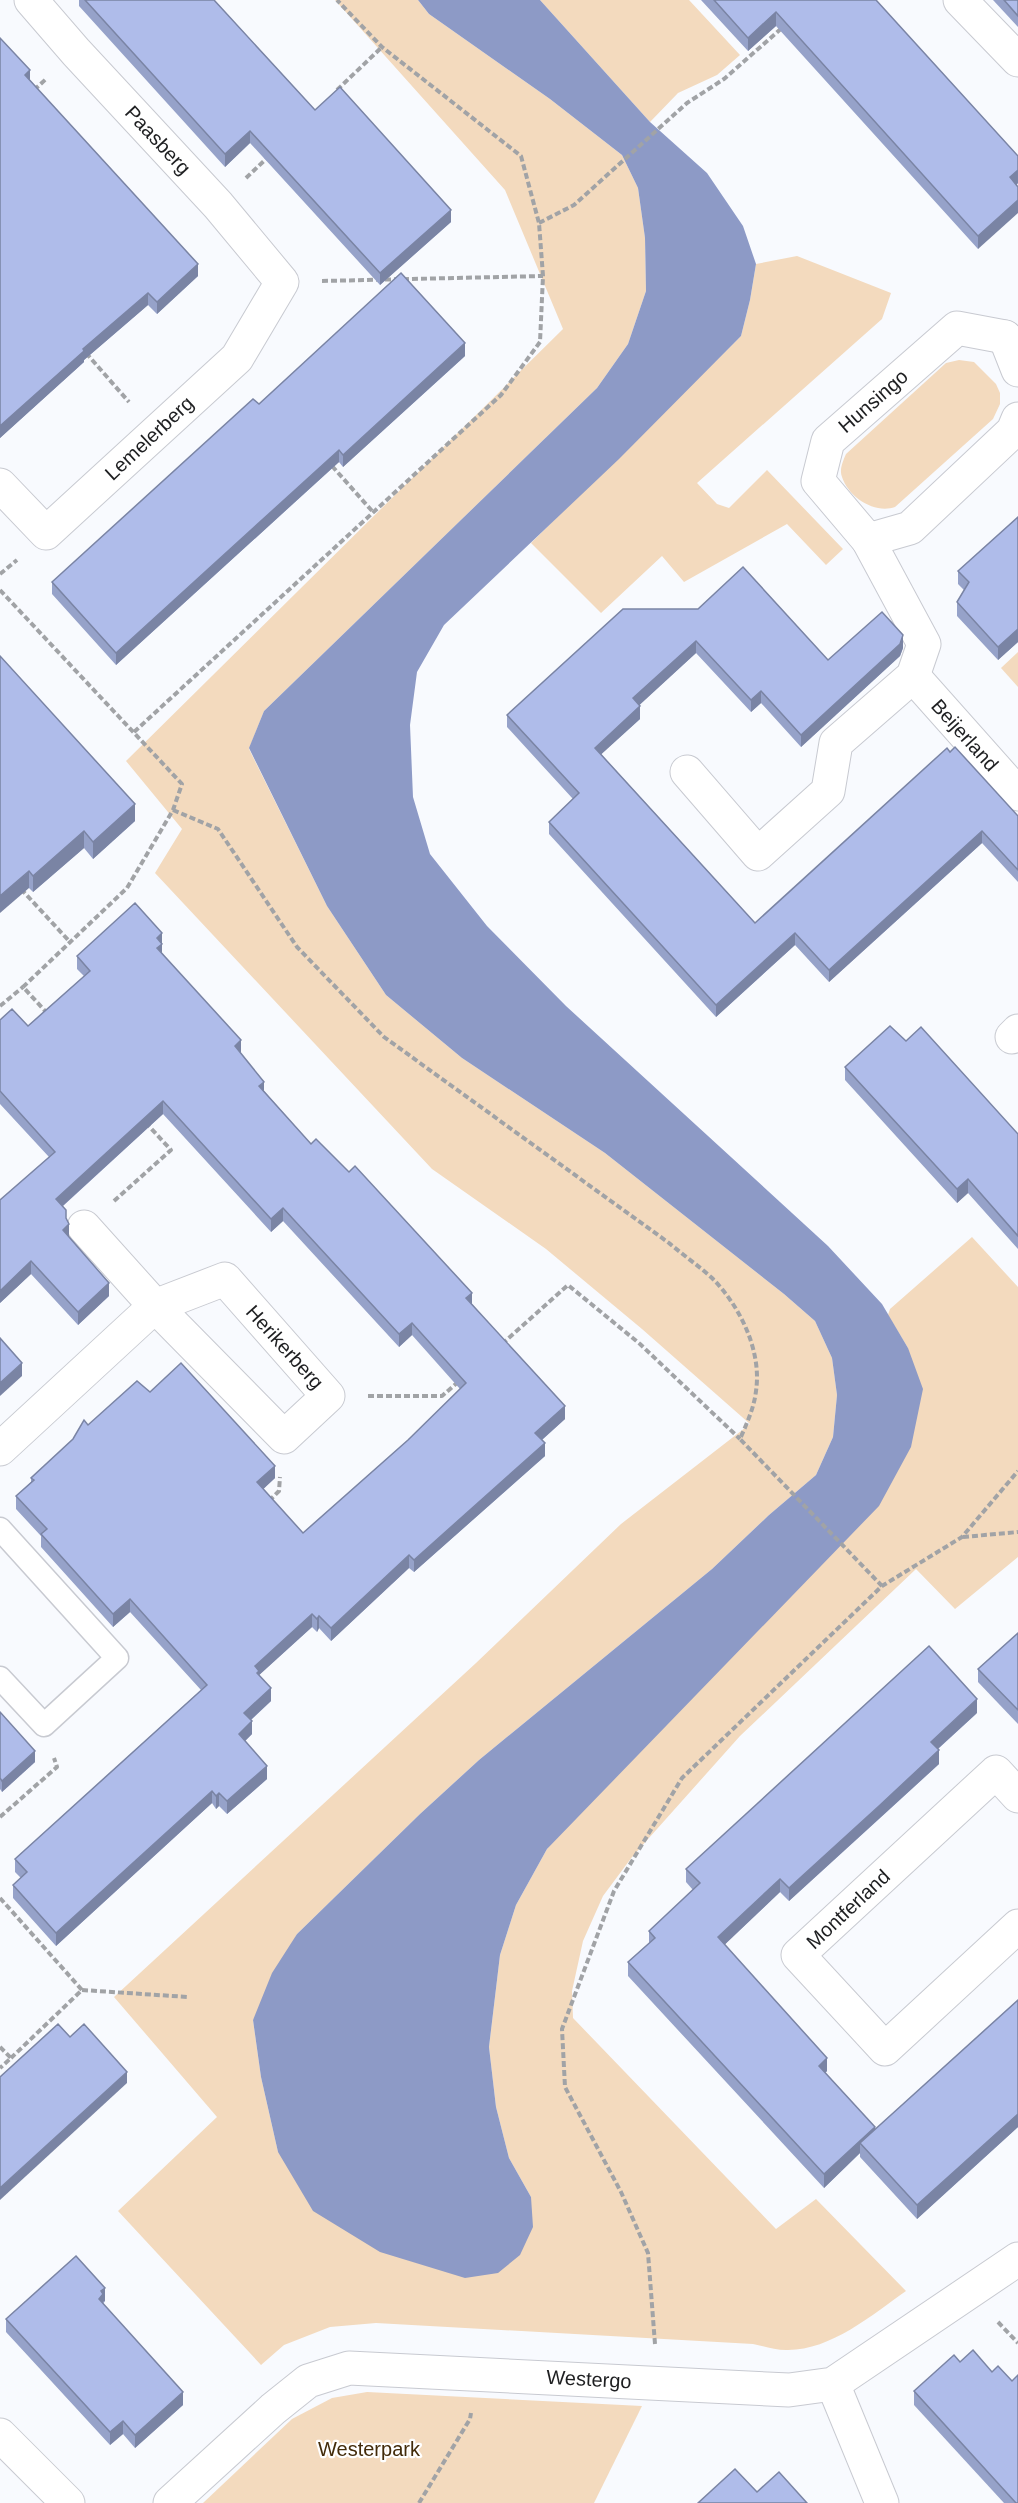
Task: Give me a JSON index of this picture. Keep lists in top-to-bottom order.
{
  "streets": {
    "street": [
      "Paasberg",
      "Hunsingo",
      "Lemelerberg",
      "Beijerland",
      "Herikerberg",
      "Montferland",
      "Westergo"
    ]
  },
  "crossings": [
    ["Paasberg", "Lemelerberg"]
  ],
  "parks": ["Westerpark"]
}
